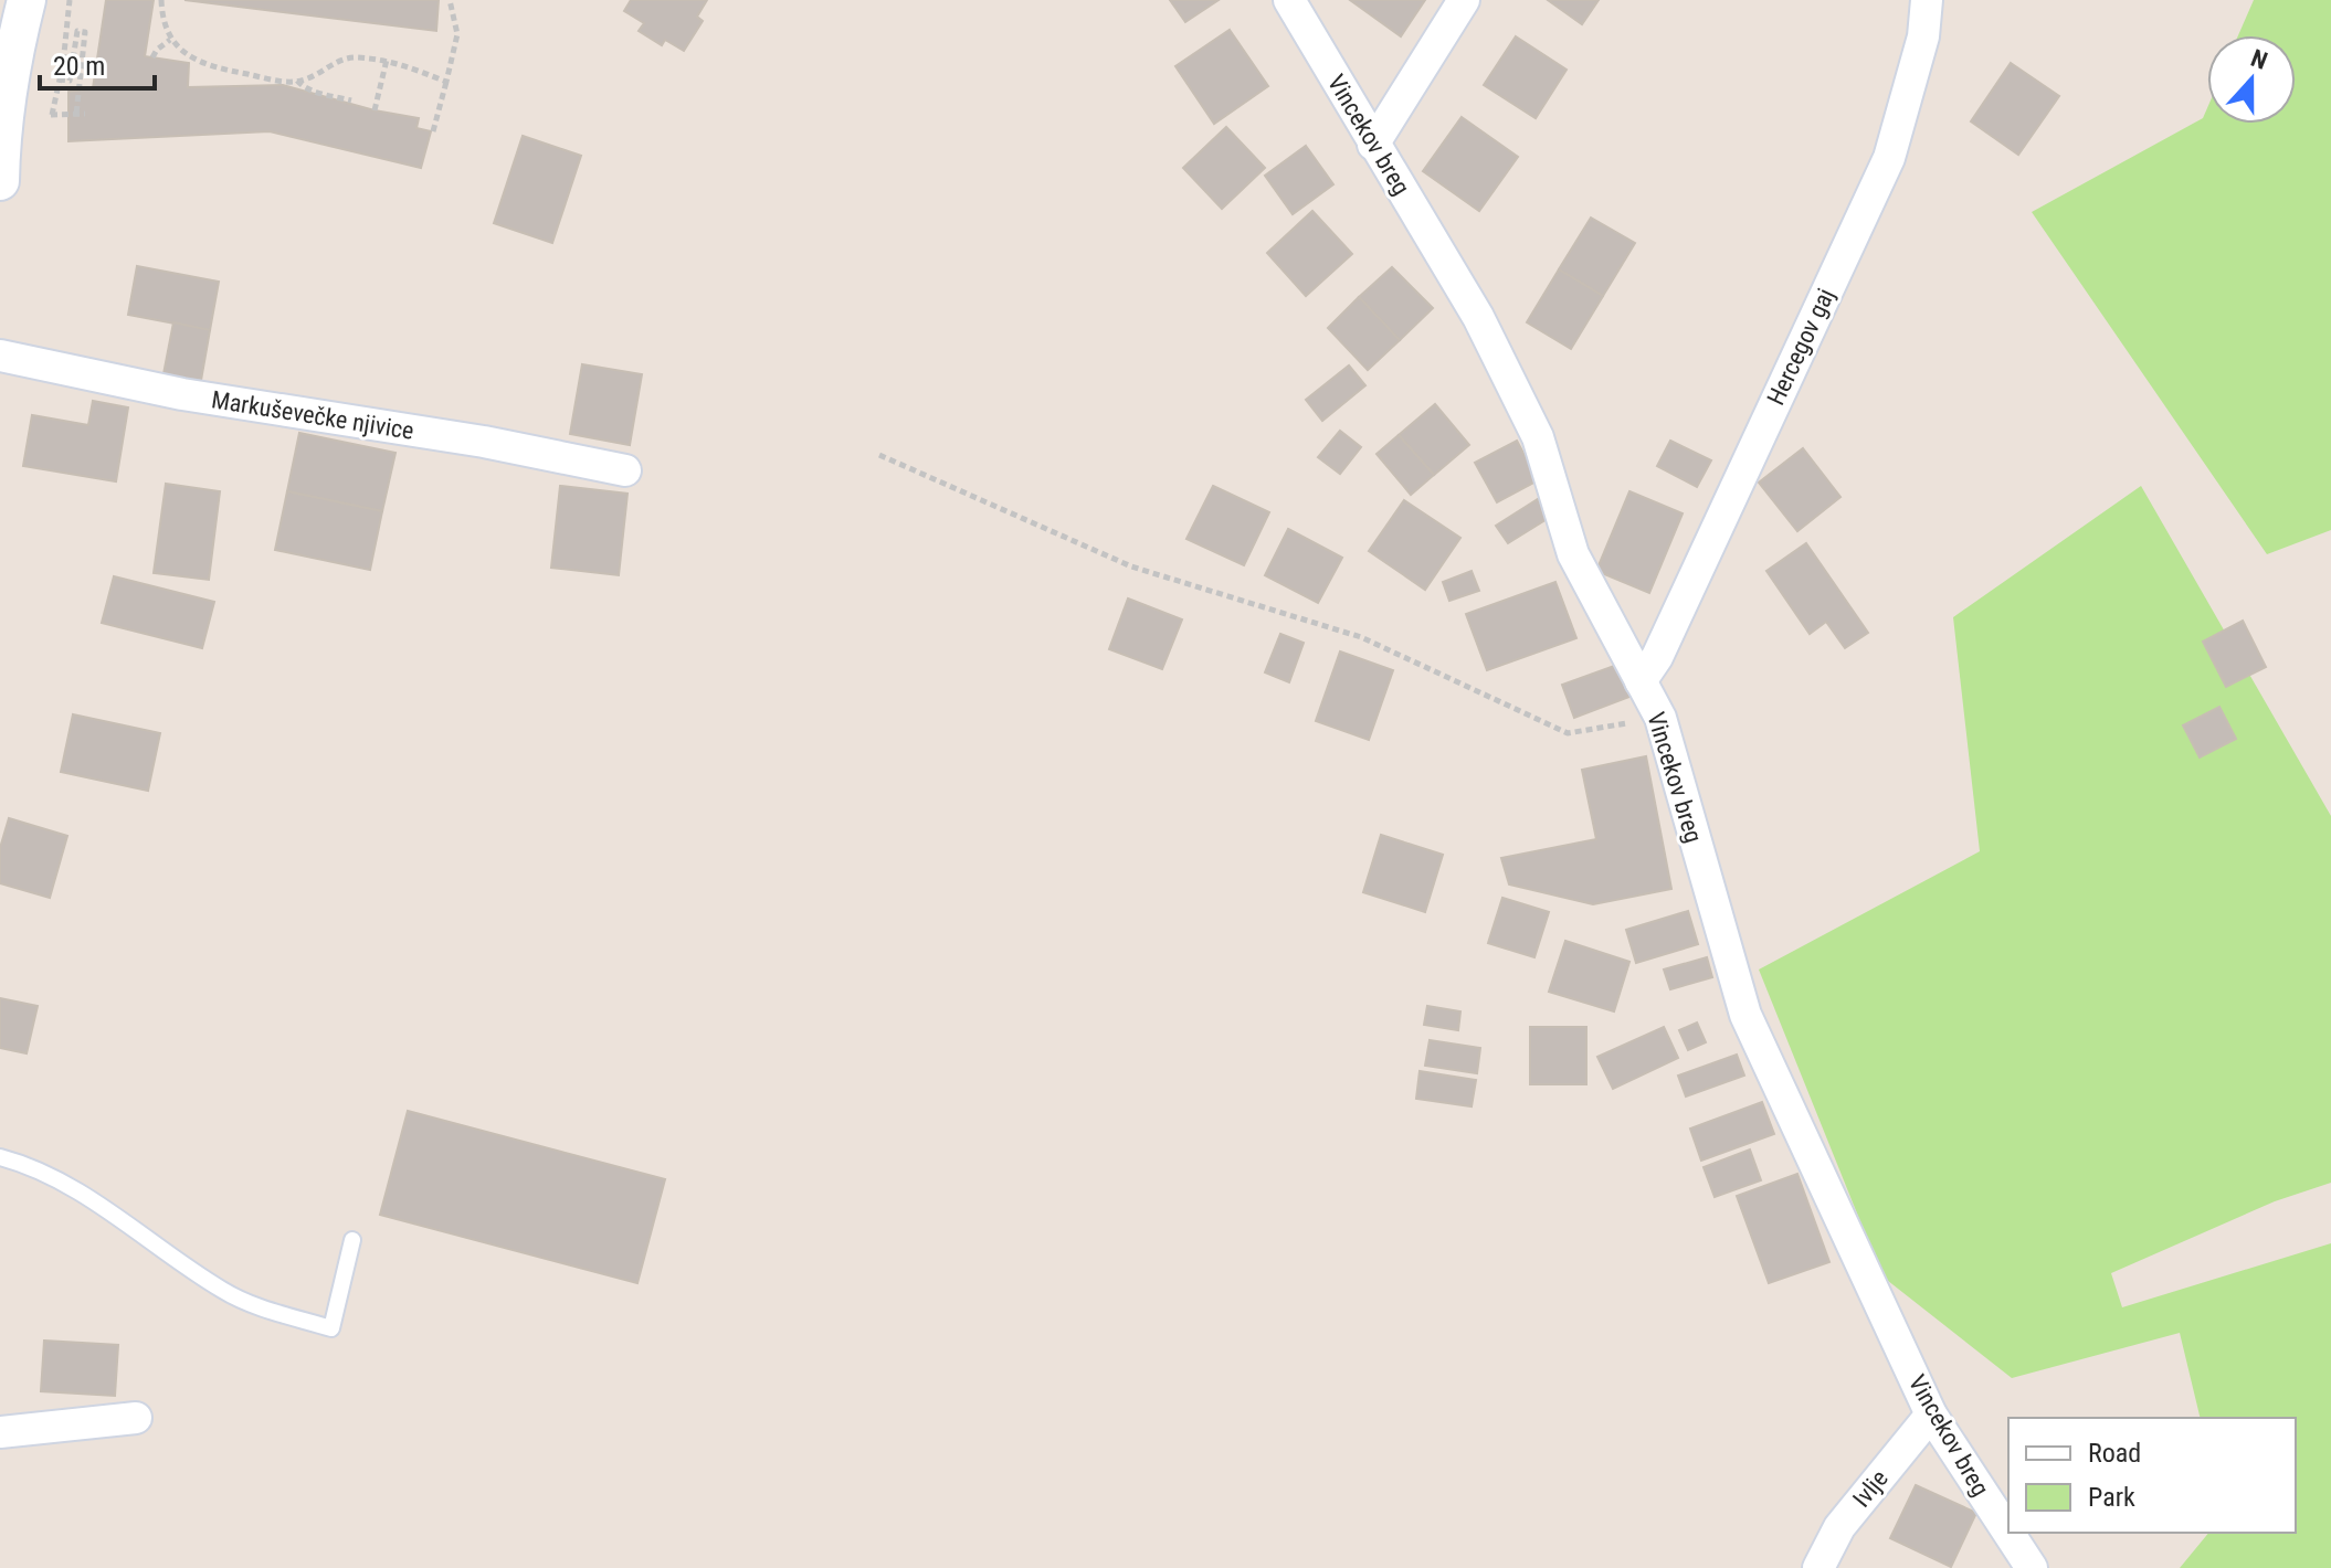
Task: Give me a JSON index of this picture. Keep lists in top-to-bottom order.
{
  "streets": {
    "street": [
      "Vincekov breg",
      "Hercegov gaj",
      "Markuševečke njivice",
      "Ivlje"
    ]
  },
  "crossings": [
    ["Vincekov breg", "Hercegov gaj"],
    ["Vincekov breg", "Ivlje"]
  ],
  "legend": ["Road", "Park"],
  "scale_bar": "20 m",
  "north": "top"
}
